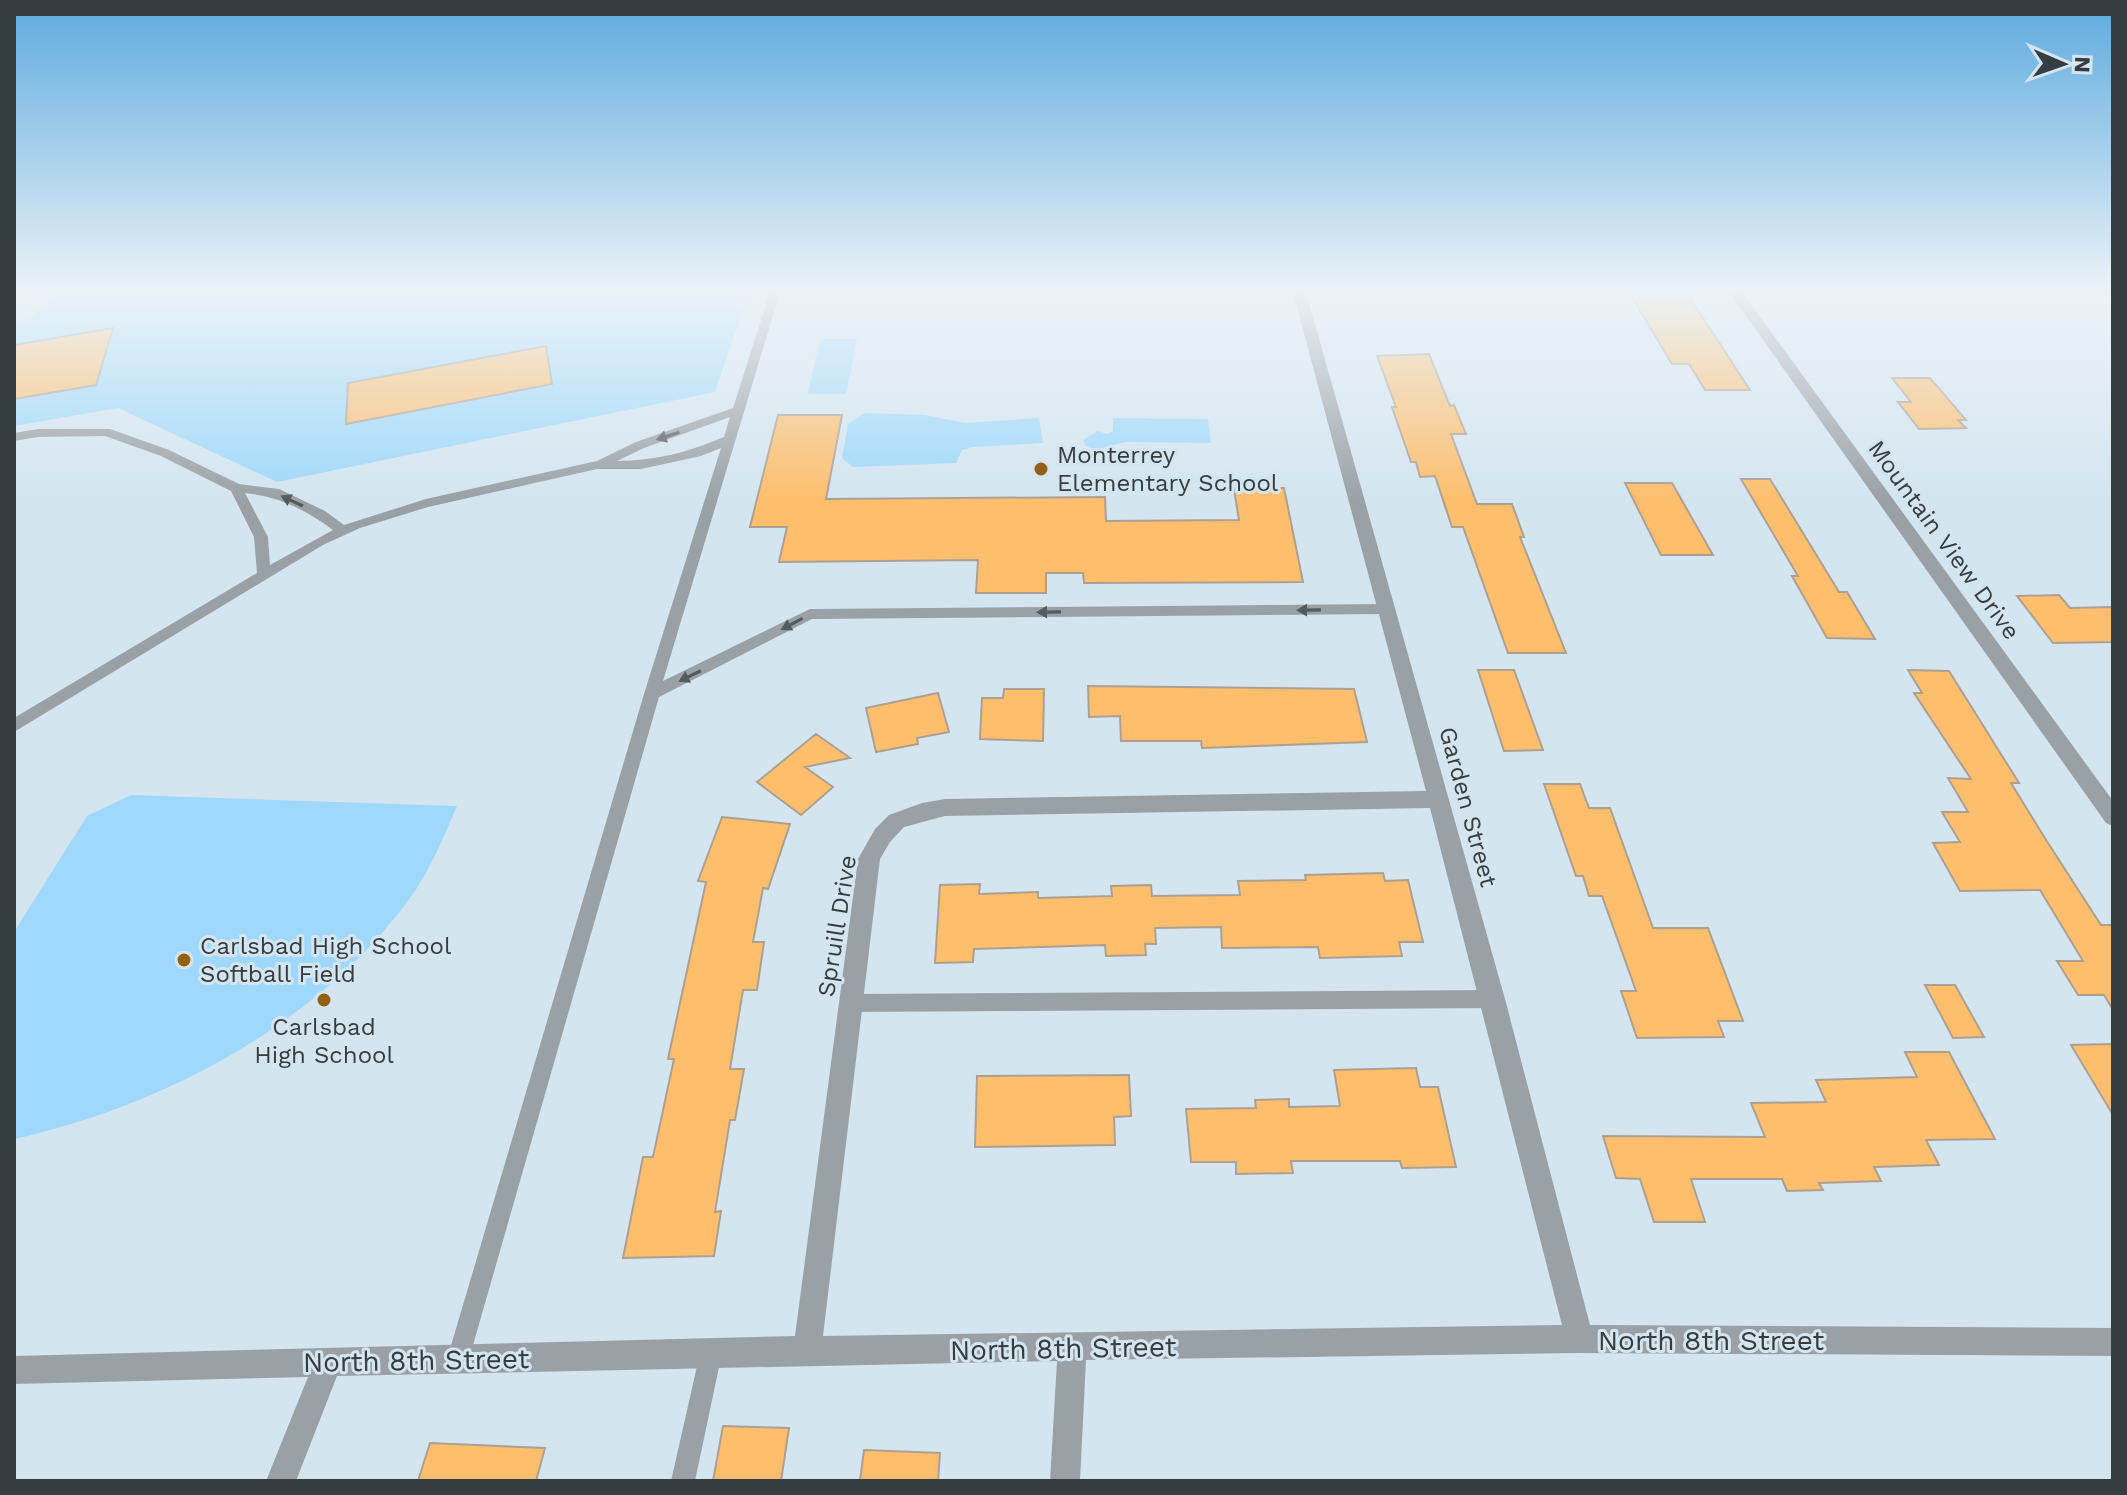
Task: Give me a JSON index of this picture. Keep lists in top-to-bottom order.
{
  "streets": {
    "street": [
      "Mountain View Drive",
      "Garden Street",
      "Spruill Drive",
      "North 8th Street"
    ]
  },
  "crossings": [
    ["Garden Street", "Spruill Drive"],
    ["Garden Street", "North 8th Street"],
    ["Spruill Drive", "North 8th Street"]
  ],
  "places": ["Monterrey Elementary School", "Carlsbad High School Softball Field", "Carlsbad High School"],
  "north": "right"
}
